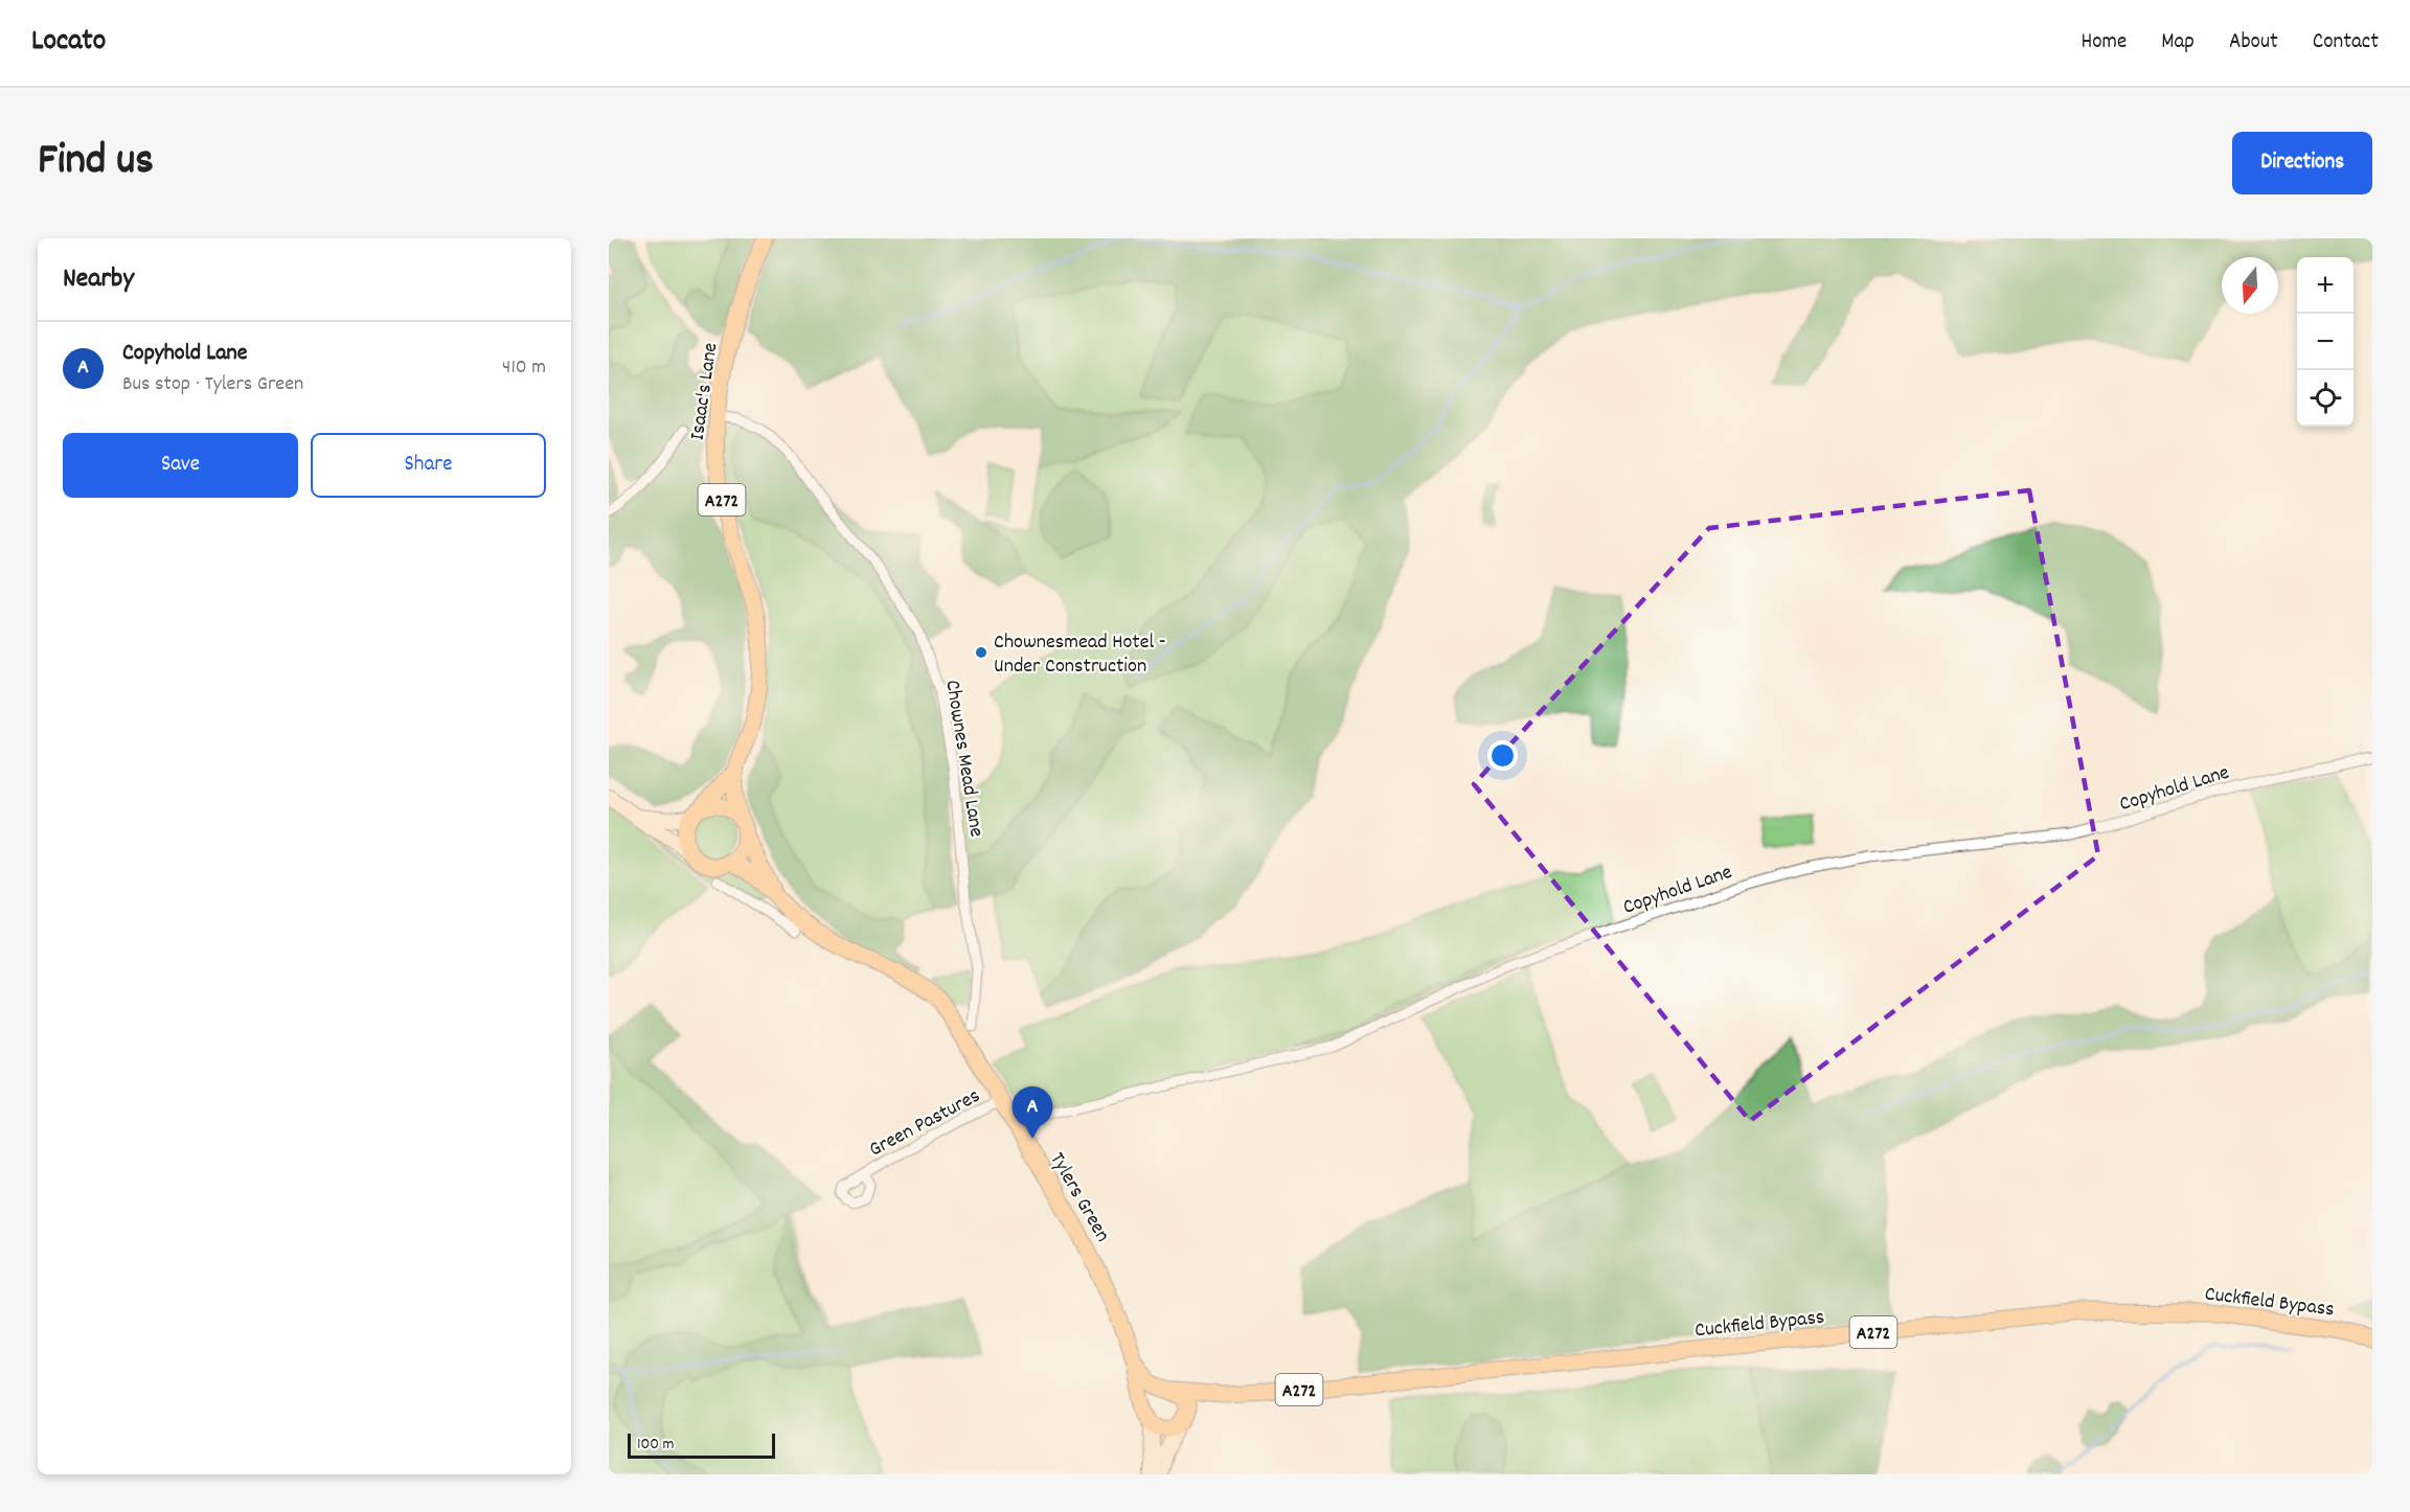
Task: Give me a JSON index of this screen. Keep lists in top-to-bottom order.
{
  "streets": {
    "highway": [
      "Isaac's Lane",
      "A272",
      "Tylers Green",
      "Cuckfield Bypass"
    ],
    "street": ["Chownes Mead Lane", "Copyhold Lane", "Green Pastures"]
  },
  "crossings": [
    ["Isaac's Lane", "Chownes Mead Lane"],
    ["Isaac's Lane", "Tylers Green"],
    ["Copyhold Lane", "Tylers Green"],
    ["Green Pastures", "Tylers Green"],
    ["Tylers Green", "Cuckfield Bypass"]
  ],
  "places": ["Chownesmead Hotel - Under Construction"],
  "scale_bar": "100 m",
  "north": "bottom",
  "page": {
    "header": "Locato",
    "nav": [
      "Home",
      "Map",
      "About",
      "Contact"
    ],
    "title": "Find us",
    "buttons": [
      "Directions",
      ["Save", "Share"]
    ],
    "heading": "Nearby",
    "map_buttons": ["+", "−"],
    "list": [
      {
        "mark": "A",
        "name": "Copyhold Lane",
        "note": "Bus stop · Tylers Green",
        "value": "410 m"
      }
    ],
    "pins": "A",
    "scale": "100 m"
  }
}
